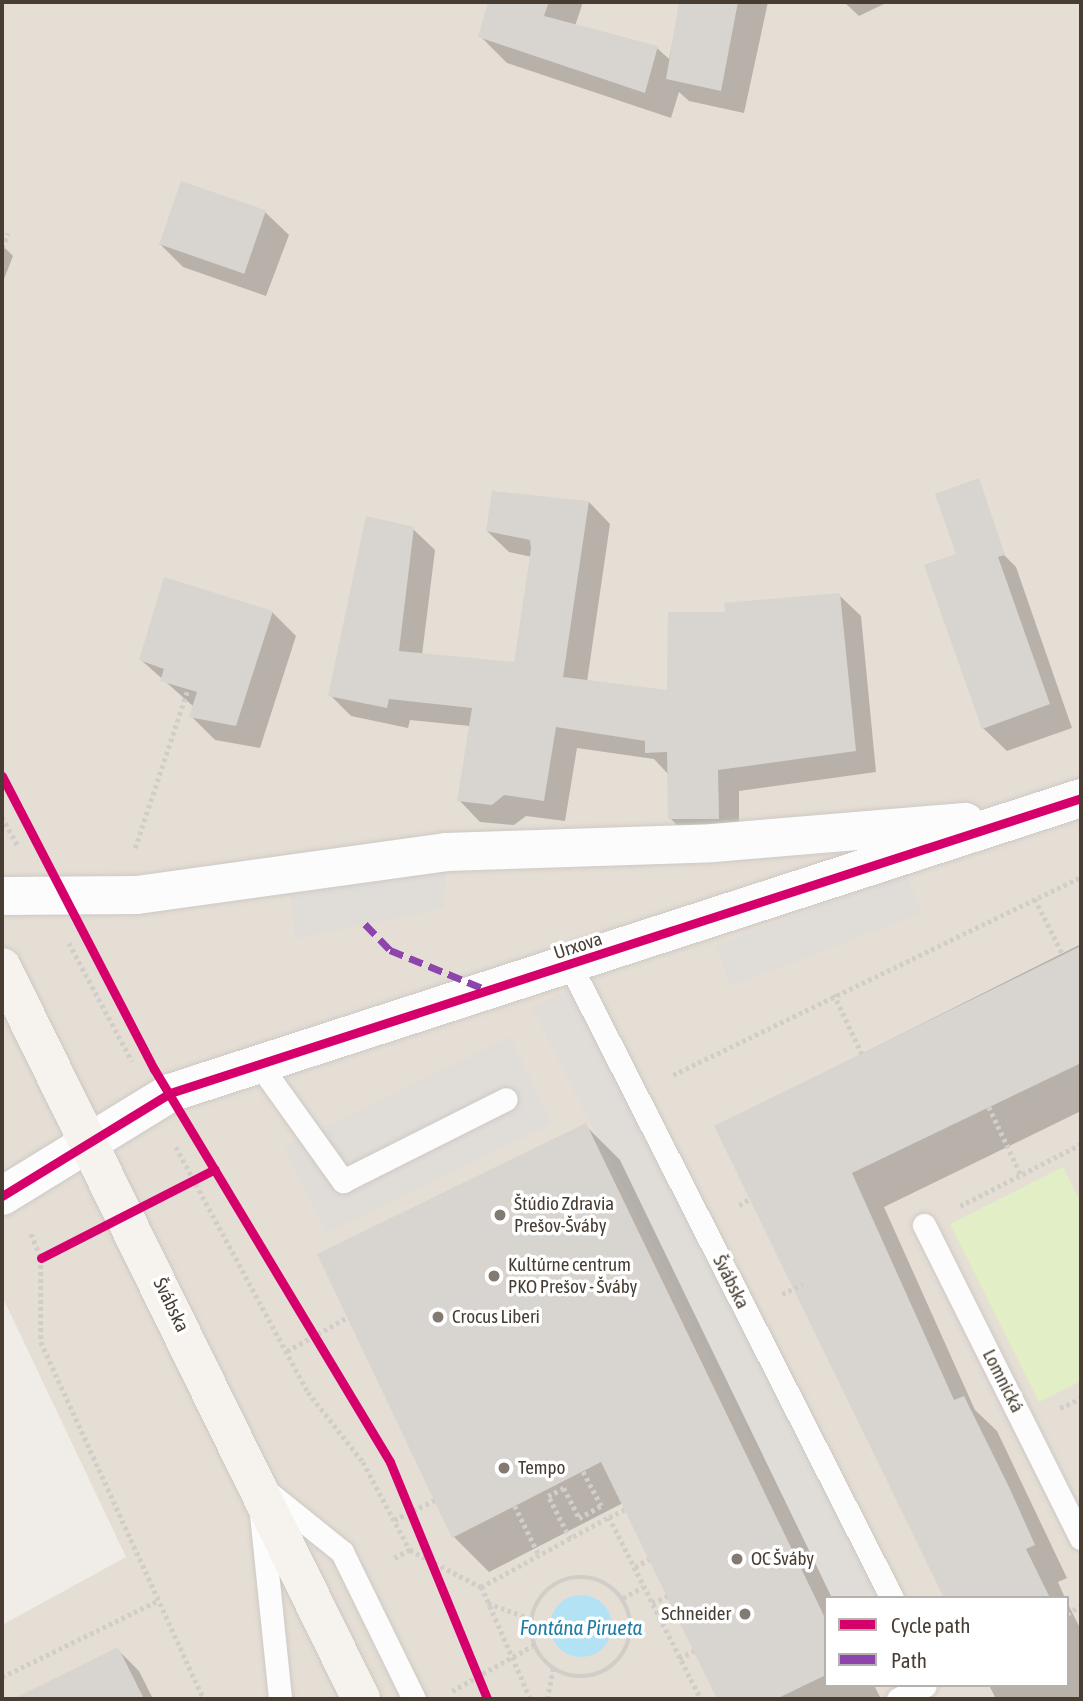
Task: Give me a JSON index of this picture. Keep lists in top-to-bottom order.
{
  "streets": {
    "street": ["Urxova", "Švábska"],
    "lane": ["Lomnická"]
  },
  "crossings": [
    ["Urxova", "Švábska"]
  ],
  "water": ["Fontána Pirueta"],
  "places": [
    "Štúdio Zdravia Prešov-Šváby",
    "Kultúrne centrum PKO Prešov - Šváby",
    "Crocus Liberi",
    "Tempo",
    "OC Šváby",
    "Schneider"
  ],
  "legend": ["Cycle path", "Path"]
}
